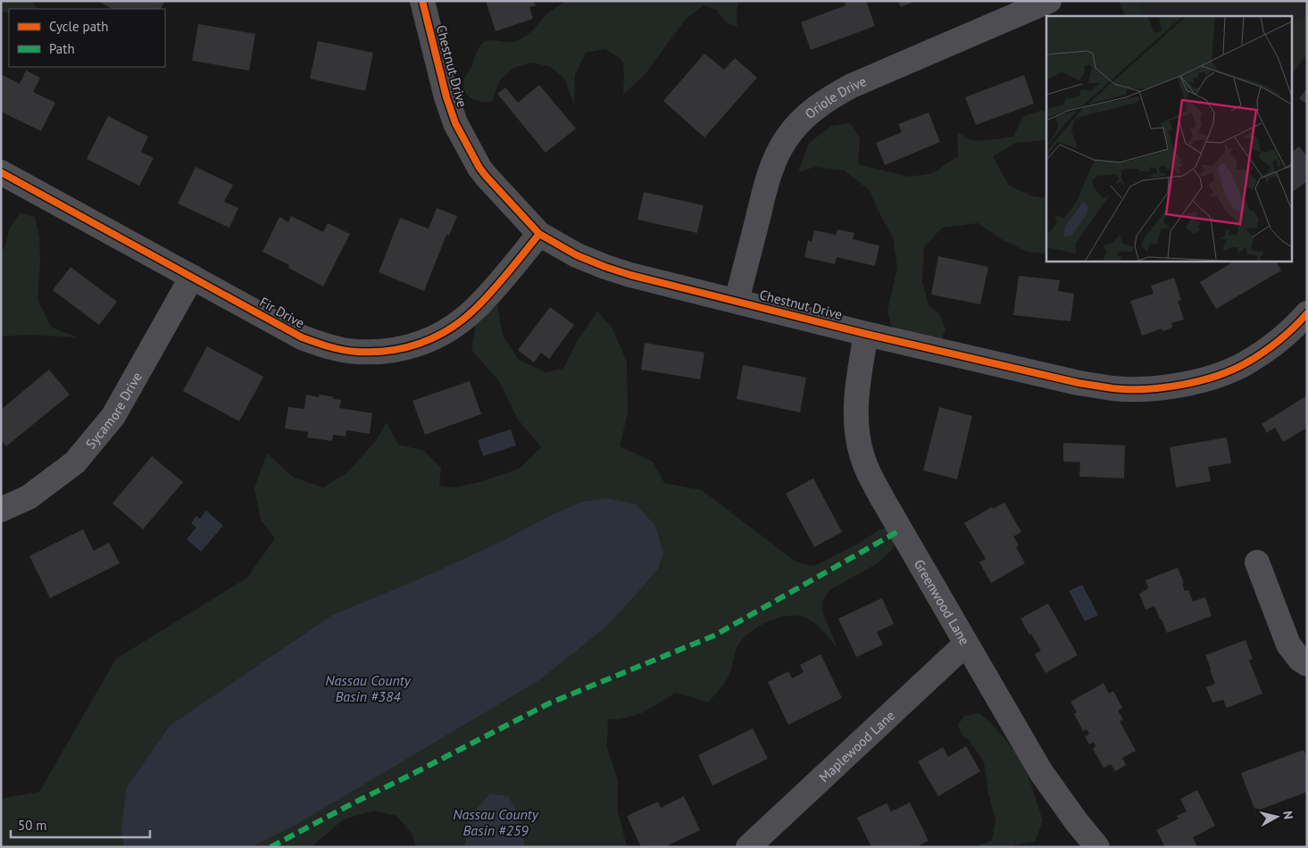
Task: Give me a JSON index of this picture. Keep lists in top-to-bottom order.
{
  "streets": {
    "street": [
      "Chestnut Drive",
      "Oriole Drive",
      "Fir Drive",
      "Sycamore Drive",
      "Greenwood Lane",
      "Maplewood Lane"
    ]
  },
  "crossings": [
    ["Chestnut Drive", "Oriole Drive"],
    ["Chestnut Drive", "Fir Drive"],
    ["Chestnut Drive", "Greenwood Lane"],
    ["Fir Drive", "Sycamore Drive"],
    ["Greenwood Lane", "Maplewood Lane"]
  ],
  "water": ["Nassau County Basin #384", "Nassau County Basin #259"],
  "legend": ["Cycle path", "Path"],
  "scale_bar": "50 m",
  "north": "right"
}
